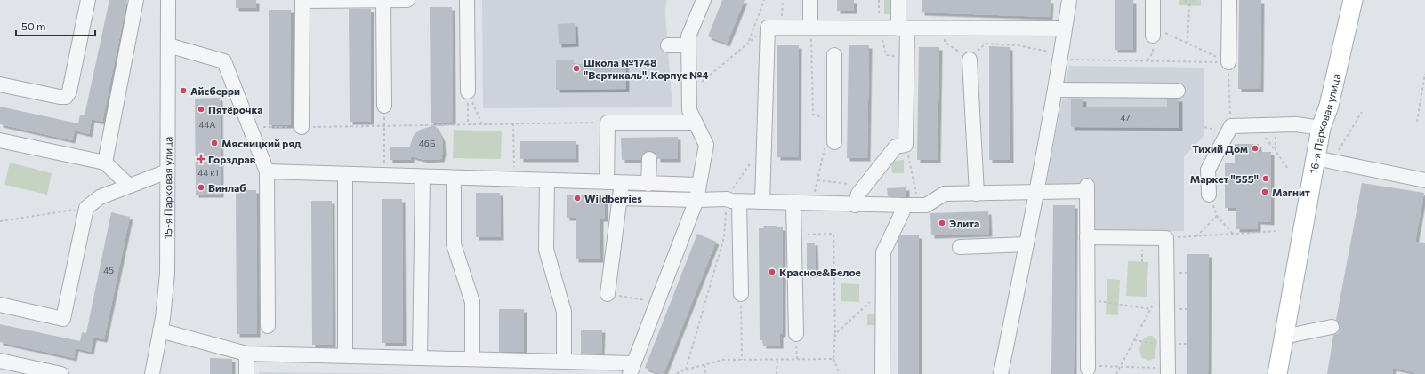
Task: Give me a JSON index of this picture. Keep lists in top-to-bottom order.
{
  "streets": {
    "main road": ["16-я Парковая улица"],
    "street": ["15-я Парковая улица"]
  },
  "places": {
    "other": [
      "Школа №1748 \"Вертикаль\". Корпус №4",
      "Айсберри",
      "Пятёрочка",
      "Мясницкий ряд",
      "Тихий Дом",
      "Маркет \"555\"",
      "Винлаб",
      "Магнит",
      "Wildberries",
      "Элита",
      "Красное&Белое"
    ],
    "health": ["Горздрав"]
  },
  "house_numbers": [
    "47",
    "44А",
    "46Б",
    "44 к1",
    "45"
  ],
  "scale_bar": "50 m"
}
